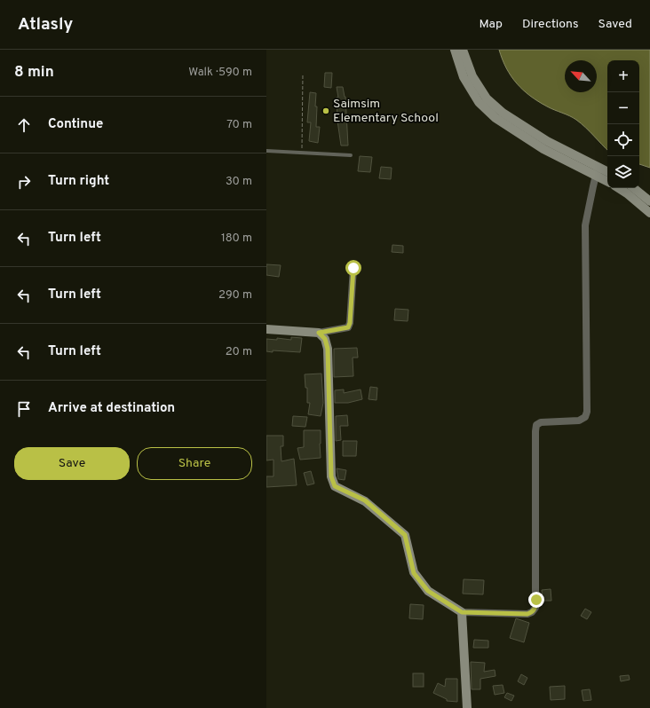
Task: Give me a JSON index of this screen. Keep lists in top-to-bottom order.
{
  "places": ["Saimsim Elementary School"],
  "north": "top left",
  "page": {
    "header": "Atlasly",
    "nav": ["Map", "Directions", "Saved"],
    "heading": ["8 min", "Walk · 590 m"],
    "map_buttons": ["+", "−"],
    "list": [
      ["Continue", "70 m"],
      ["Turn right", "30 m"],
      ["Turn left", "180 m"],
      ["Turn left", "290 m"],
      ["Turn left", "20 m"],
      "Arrive at destination"
    ],
    "buttons": ["Save", "Share"]
  }
}
